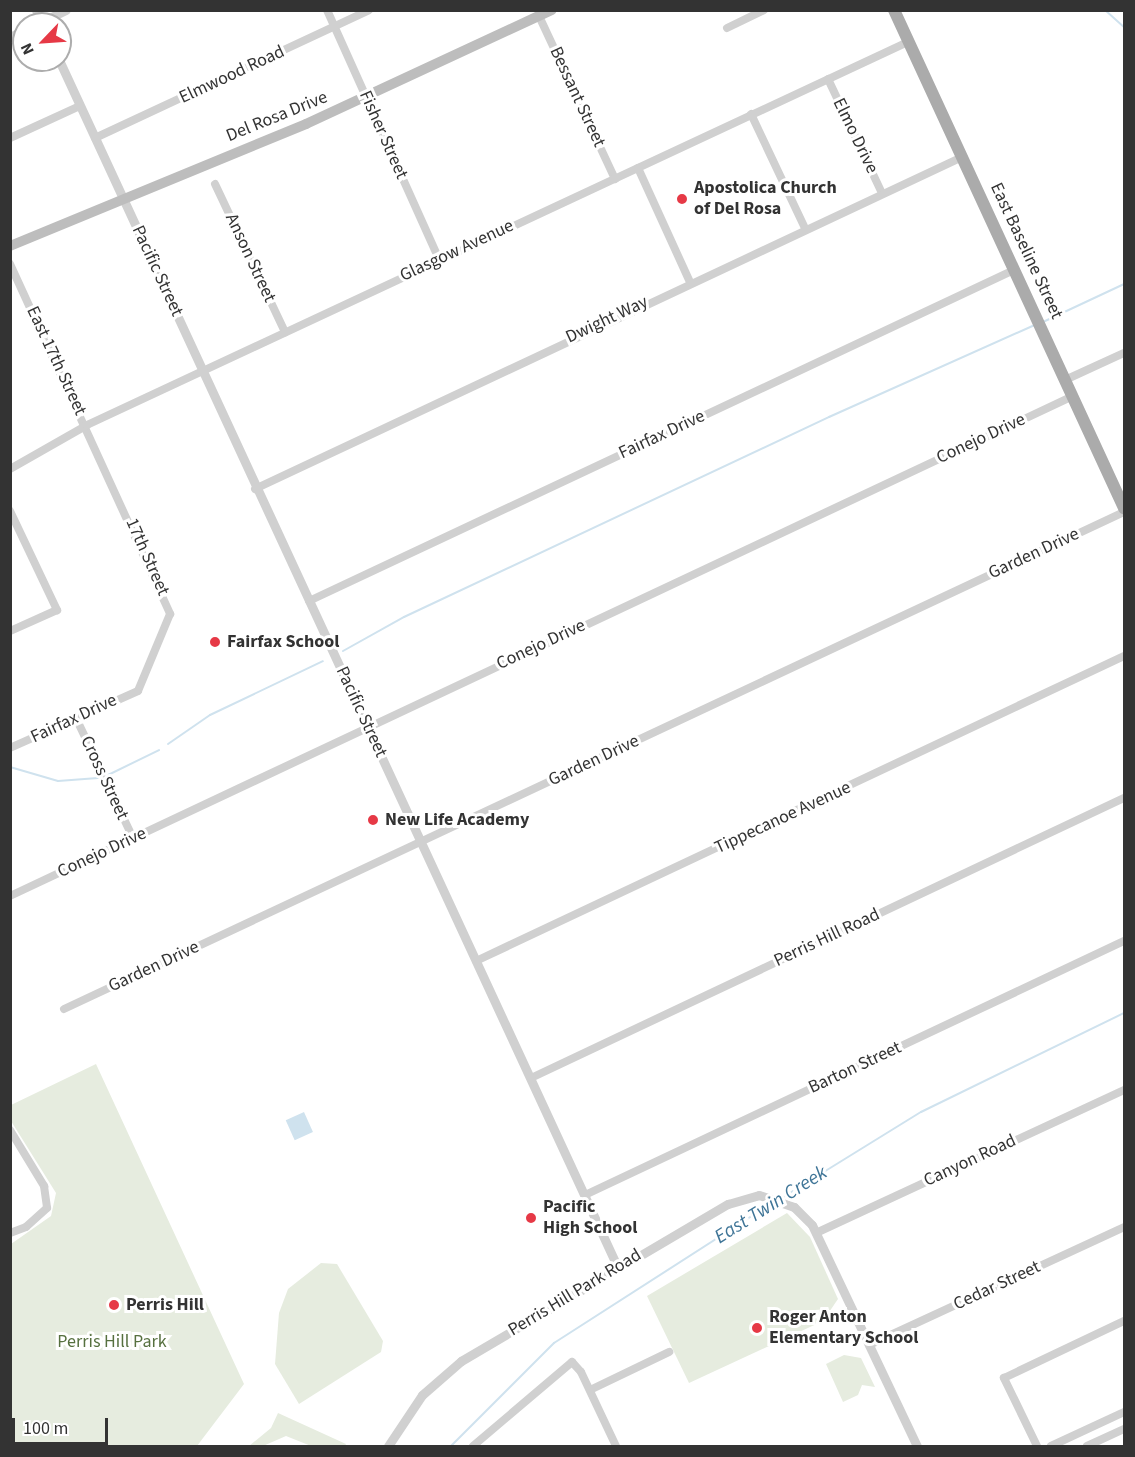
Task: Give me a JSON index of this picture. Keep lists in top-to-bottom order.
{
  "streets": {
    "main road": ["Del Rosa Drive", "East Baseline Street"],
    "street": [
      "Elmwood Road",
      "Bessant Street",
      "Fisher Street",
      "Elmo Drive",
      "Glasgow Avenue",
      "Anson Street",
      "Pacific Street",
      "Dwight Way",
      "East 17th Street",
      "Fairfax Drive",
      "Conejo Drive",
      "Garden Drive",
      "17th Street",
      "Cross Street",
      "Tippecanoe Avenue",
      "Perris Hill Road",
      "Barton Street",
      "Canyon Road",
      "Cedar Street",
      "Perris Hill Park Road"
    ]
  },
  "crossings": [
    ["Elmwood Road", "Fisher Street"],
    ["Elmwood Road", "Pacific Street"],
    ["Bessant Street", "Del Rosa Drive"],
    ["Bessant Street", "Glasgow Avenue"],
    ["Del Rosa Drive", "Fisher Street"],
    ["Del Rosa Drive", "Pacific Street"],
    ["Fisher Street", "Glasgow Avenue"],
    ["Elmo Drive", "Glasgow Avenue"],
    ["Elmo Drive", "Dwight Way"],
    ["Glasgow Avenue", "East Baseline Street"],
    ["Glasgow Avenue", "Anson Street"],
    ["Glasgow Avenue", "Pacific Street"],
    ["Glasgow Avenue", "East 17th Street"],
    ["Glasgow Avenue", "17th Street"],
    ["East Baseline Street", "Dwight Way"],
    ["East Baseline Street", "Fairfax Drive"],
    ["East Baseline Street", "Conejo Drive"],
    ["East Baseline Street", "Garden Drive"],
    ["Pacific Street", "Dwight Way"],
    ["Pacific Street", "Fairfax Drive"],
    ["Pacific Street", "Conejo Drive"],
    ["Pacific Street", "Garden Drive"],
    ["Pacific Street", "Tippecanoe Avenue"],
    ["Pacific Street", "Perris Hill Road"],
    ["Pacific Street", "Barton Street"],
    ["Pacific Street", "Perris Hill Park Road"],
    ["East 17th Street", "17th Street"],
    ["Fairfax Drive", "17th Street"],
    ["Fairfax Drive", "Cross Street"],
    ["Conejo Drive", "Cross Street"],
    ["Canyon Road", "Perris Hill Park Road"]
  ],
  "water": ["East Twin Creek"],
  "parks": ["Perris Hill Park"],
  "places": [
    "Apostolica Church of Del Rosa",
    "Fairfax School",
    "New Life Academy",
    "Pacific High School",
    "Perris Hill",
    "Roger Anton Elementary School"
  ],
  "scale_bar": "100 m",
  "north": "bottom left"
}
